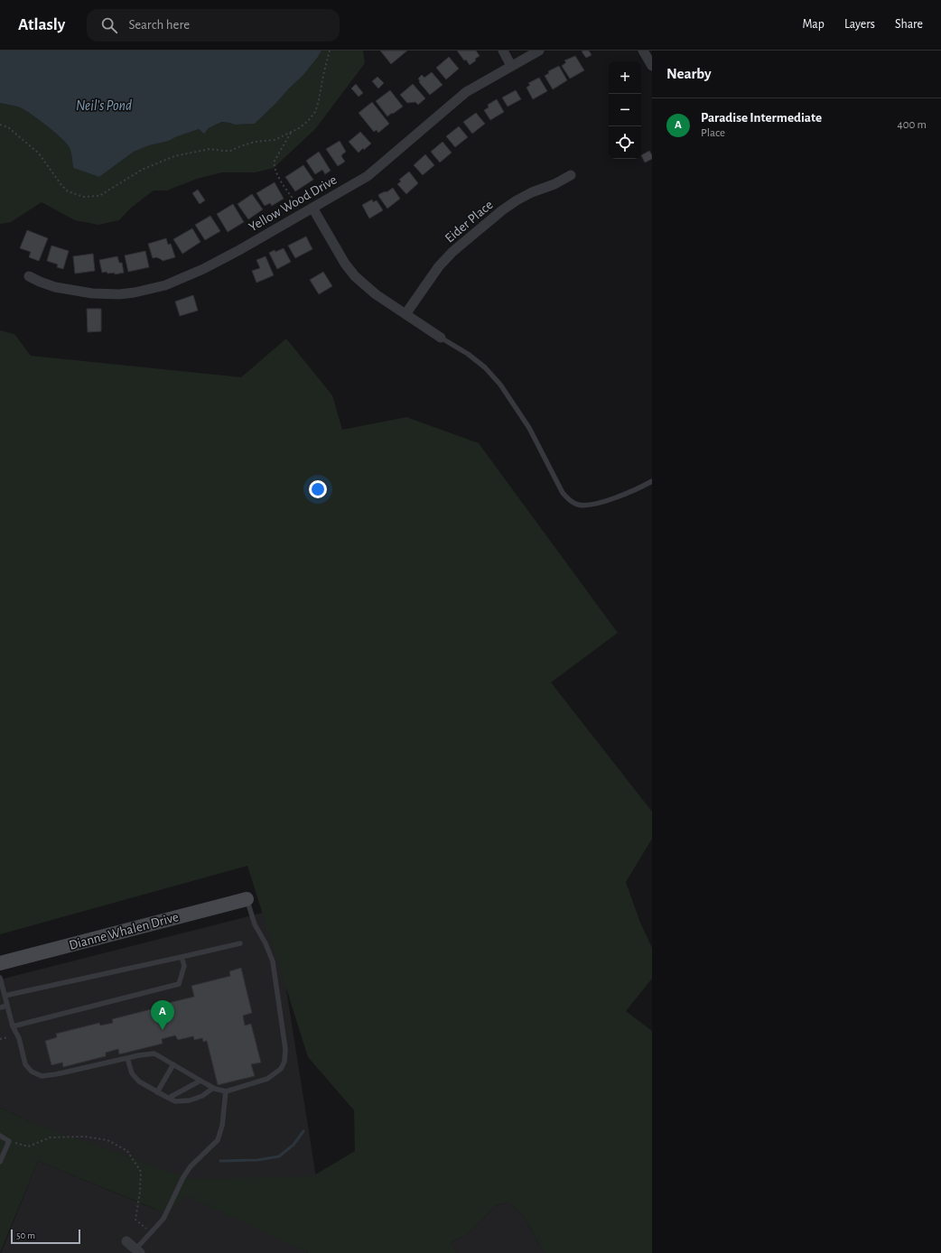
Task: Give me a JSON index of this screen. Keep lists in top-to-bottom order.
{
  "streets": {
    "street": ["Yellow Wood Drive", "Eider Place", "Dianne Whalen Drive"]
  },
  "water": ["Neil's Pond"],
  "scale_bar": "50 m",
  "page": {
    "header": "Atlasly",
    "search": "Search here",
    "nav": ["Map", "Layers", "Share"],
    "heading": "Nearby",
    "map_buttons": ["+", "−"],
    "list": [
      {
        "mark": "A",
        "name": "Paradise Intermediate",
        "note": "Place",
        "value": "400 m"
      }
    ],
    "pins": "A",
    "scale": "50 m"
  }
}
